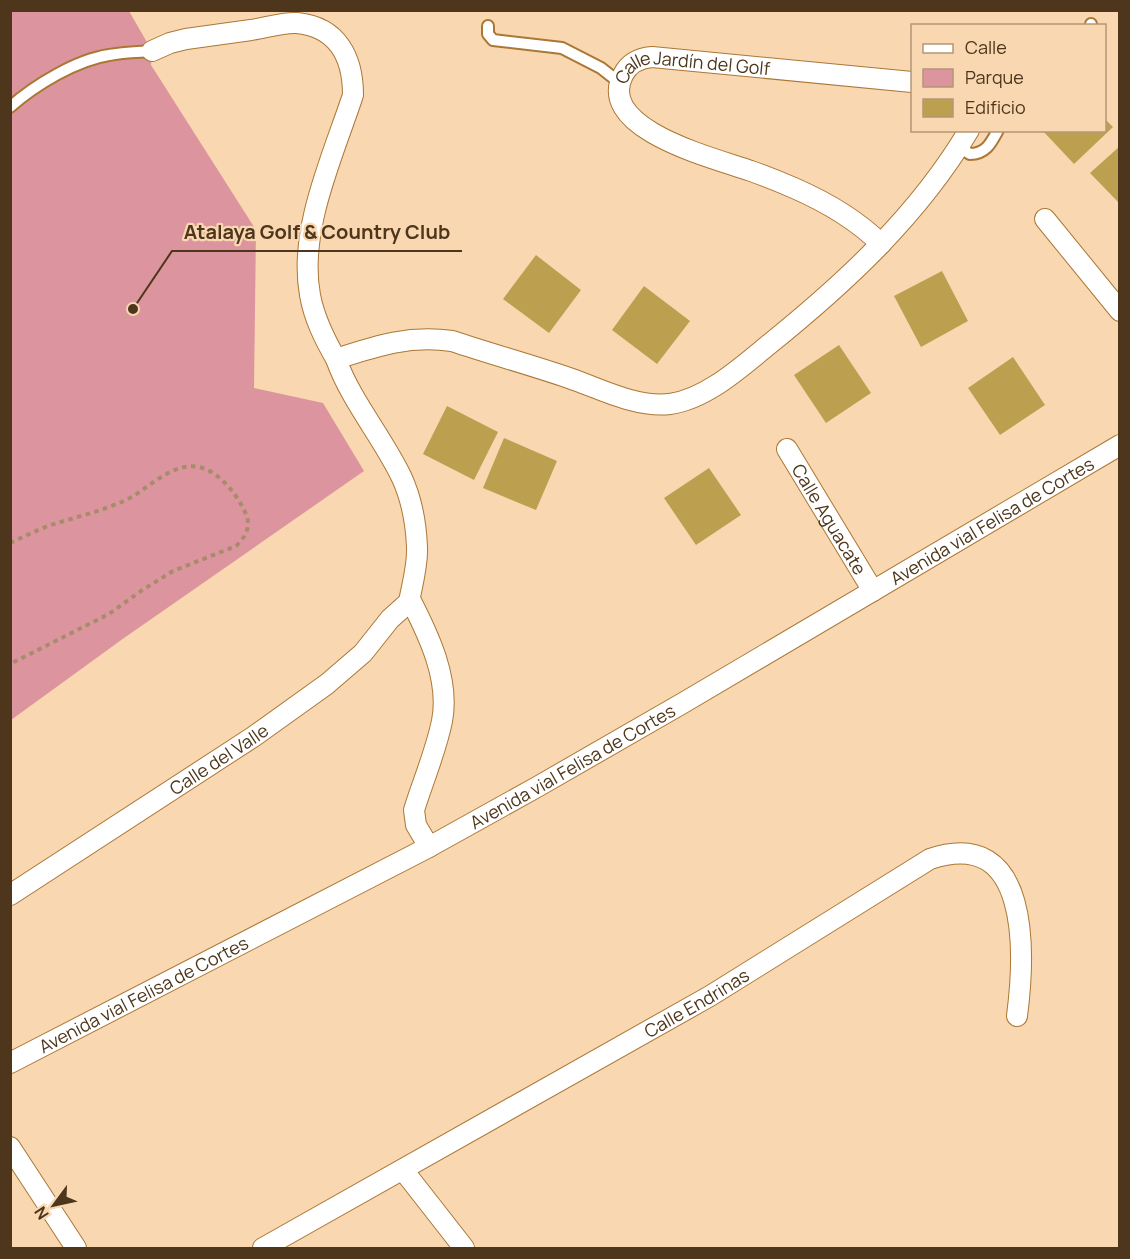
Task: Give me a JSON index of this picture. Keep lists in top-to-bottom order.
{
  "streets": {
    "street": [
      "Calle Jardín del Golf",
      "Calle Aguacate",
      "Avenida vial Felisa de Cortes",
      "Calle del Valle",
      "Calle Endrinas"
    ]
  },
  "crossings": [
    ["Calle Aguacate", "Avenida vial Felisa de Cortes"]
  ],
  "places": ["Atalaya Golf & Country Club"],
  "legend": ["Calle", "Parque", "Edificio"],
  "north": "bottom left"
}
